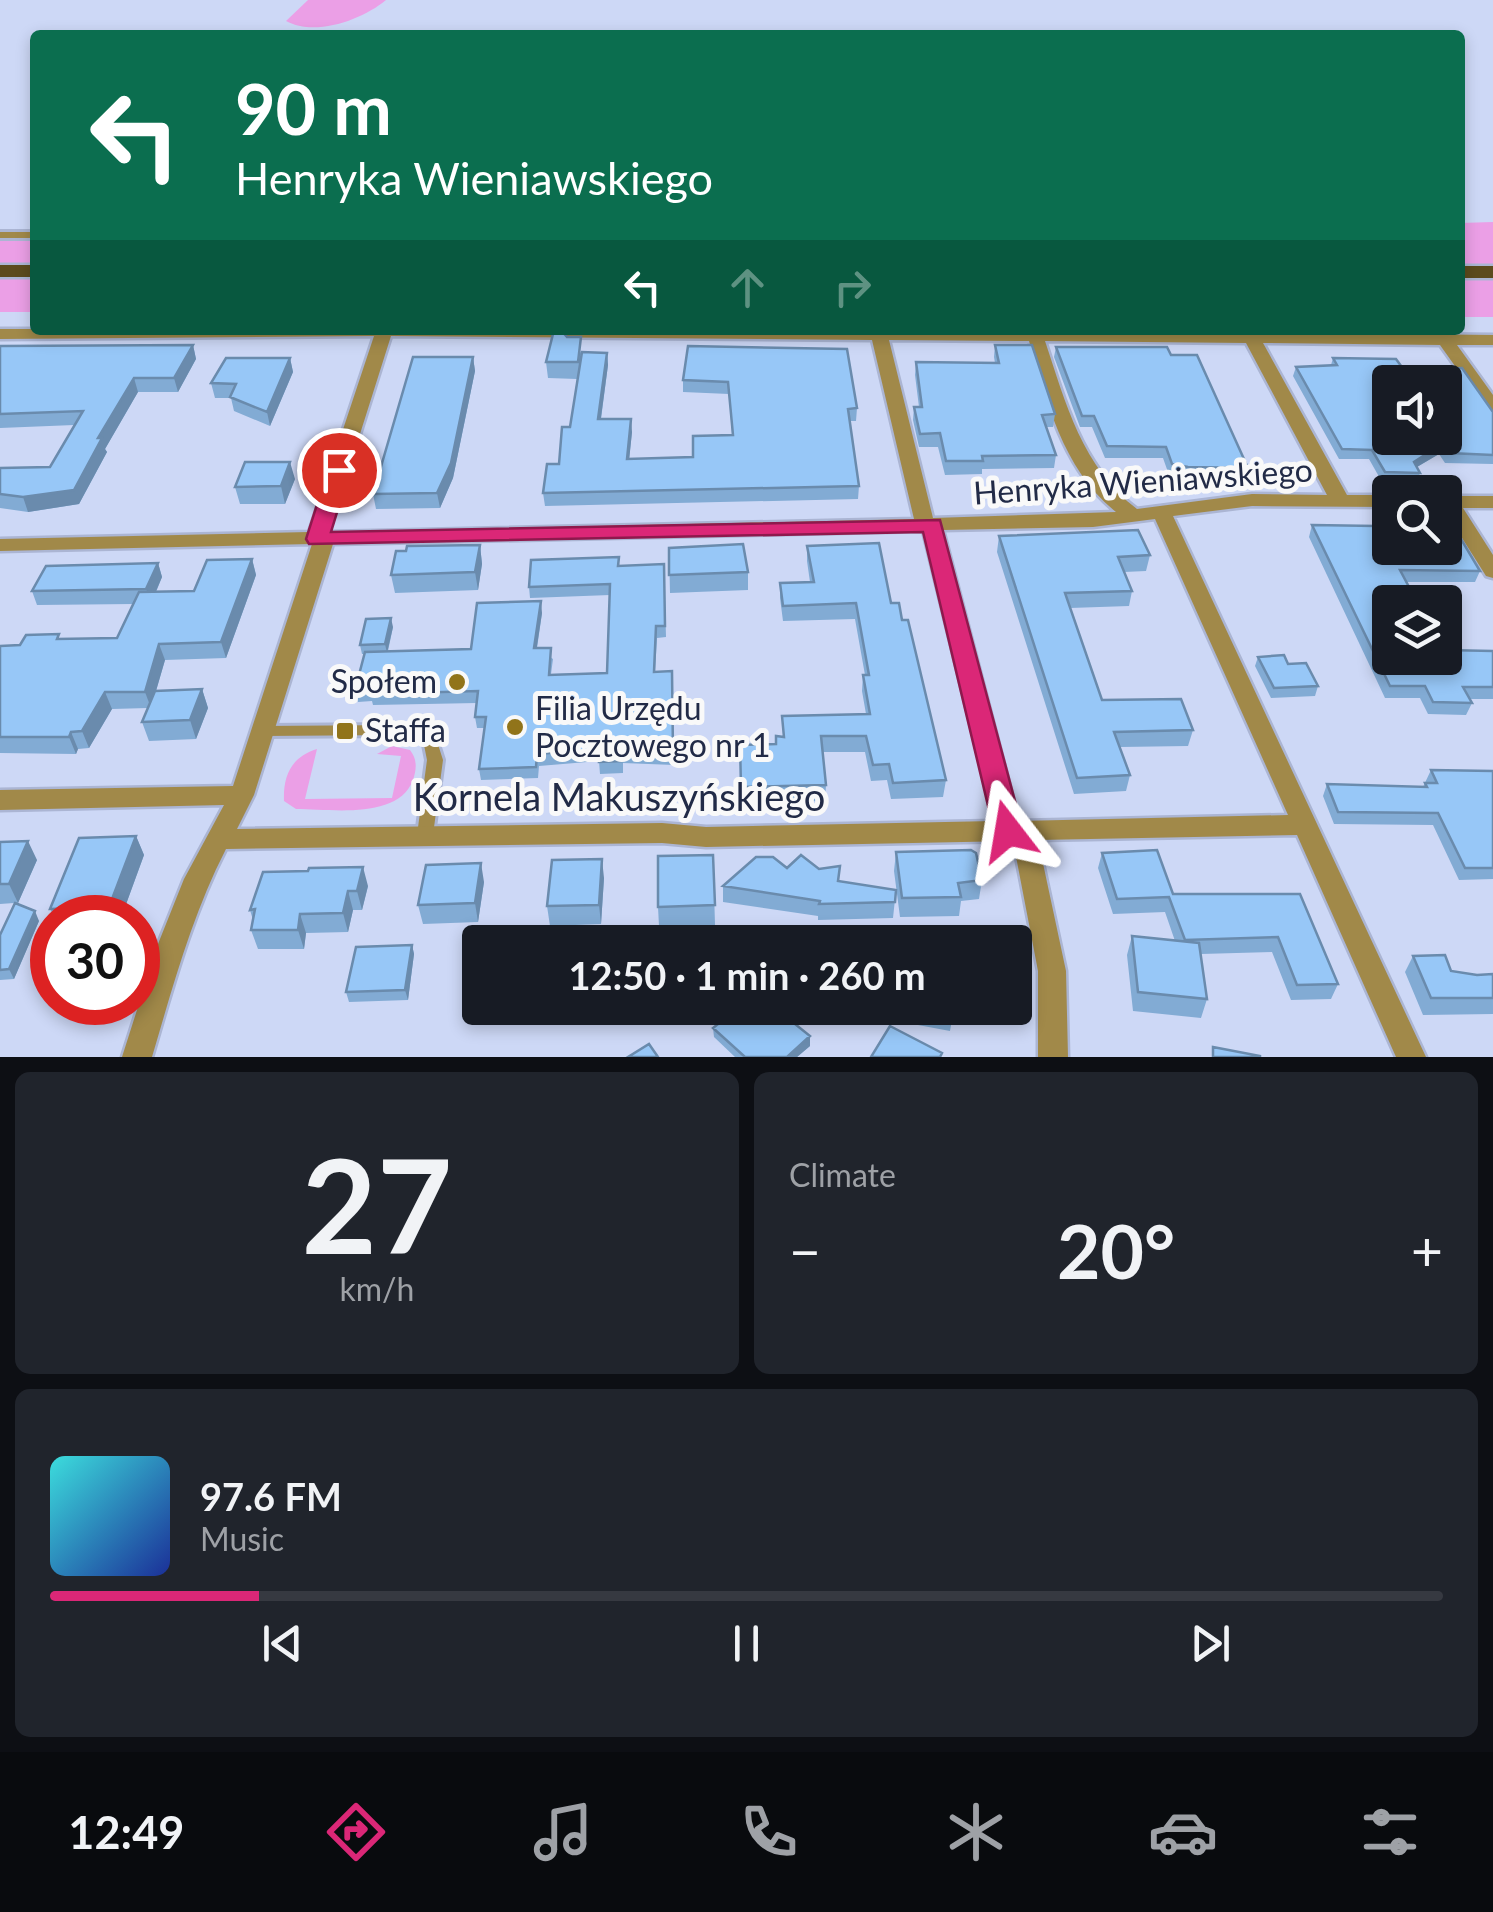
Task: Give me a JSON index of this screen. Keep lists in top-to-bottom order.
{
  "streets": {
    "street": ["Henryka Wieniawskiego", "Kornela Makuszyńskiego"]
  },
  "places": {
    "other": ["Społem", "Filia Urzędu Pocztowego nr 1"],
    "transit": ["Staffa"]
  },
  "page": {
    "turn": ["90 m", "Henryka Wieniawskiego"],
    "limit": "30",
    "trip": "12:50 · 1 min · 260 m",
    "tile": [
      ["27", "km/h"],
      "Climate"
    ],
    "heat": ["−", "20°", "+"],
    "song": ["97.6 FM", "Music"],
    "tabs": "12:49"
  }
}
